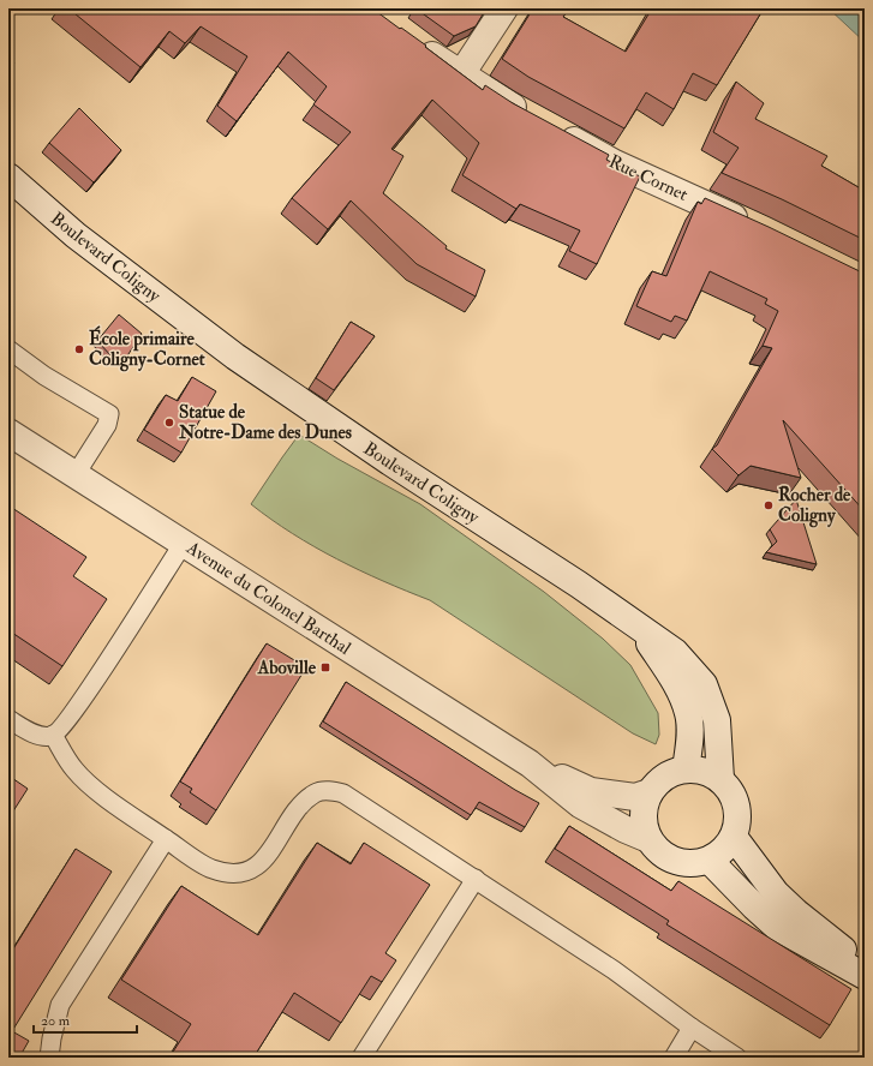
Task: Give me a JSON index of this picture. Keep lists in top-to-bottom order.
{
  "streets": {
    "street": ["Rue Cornet", "Boulevard Coligny", "Avenue du Colonel Barthal"]
  },
  "crossings": [
    ["Boulevard Coligny", "Avenue du Colonel Barthal"]
  ],
  "places": {
    "other": ["École primaire Coligny-Cornet", "Statue de Notre-Dame des Dunes", "Rocher de Coligny"],
    "transit": ["Aboville"]
  },
  "scale_bar": "20 m"
}
